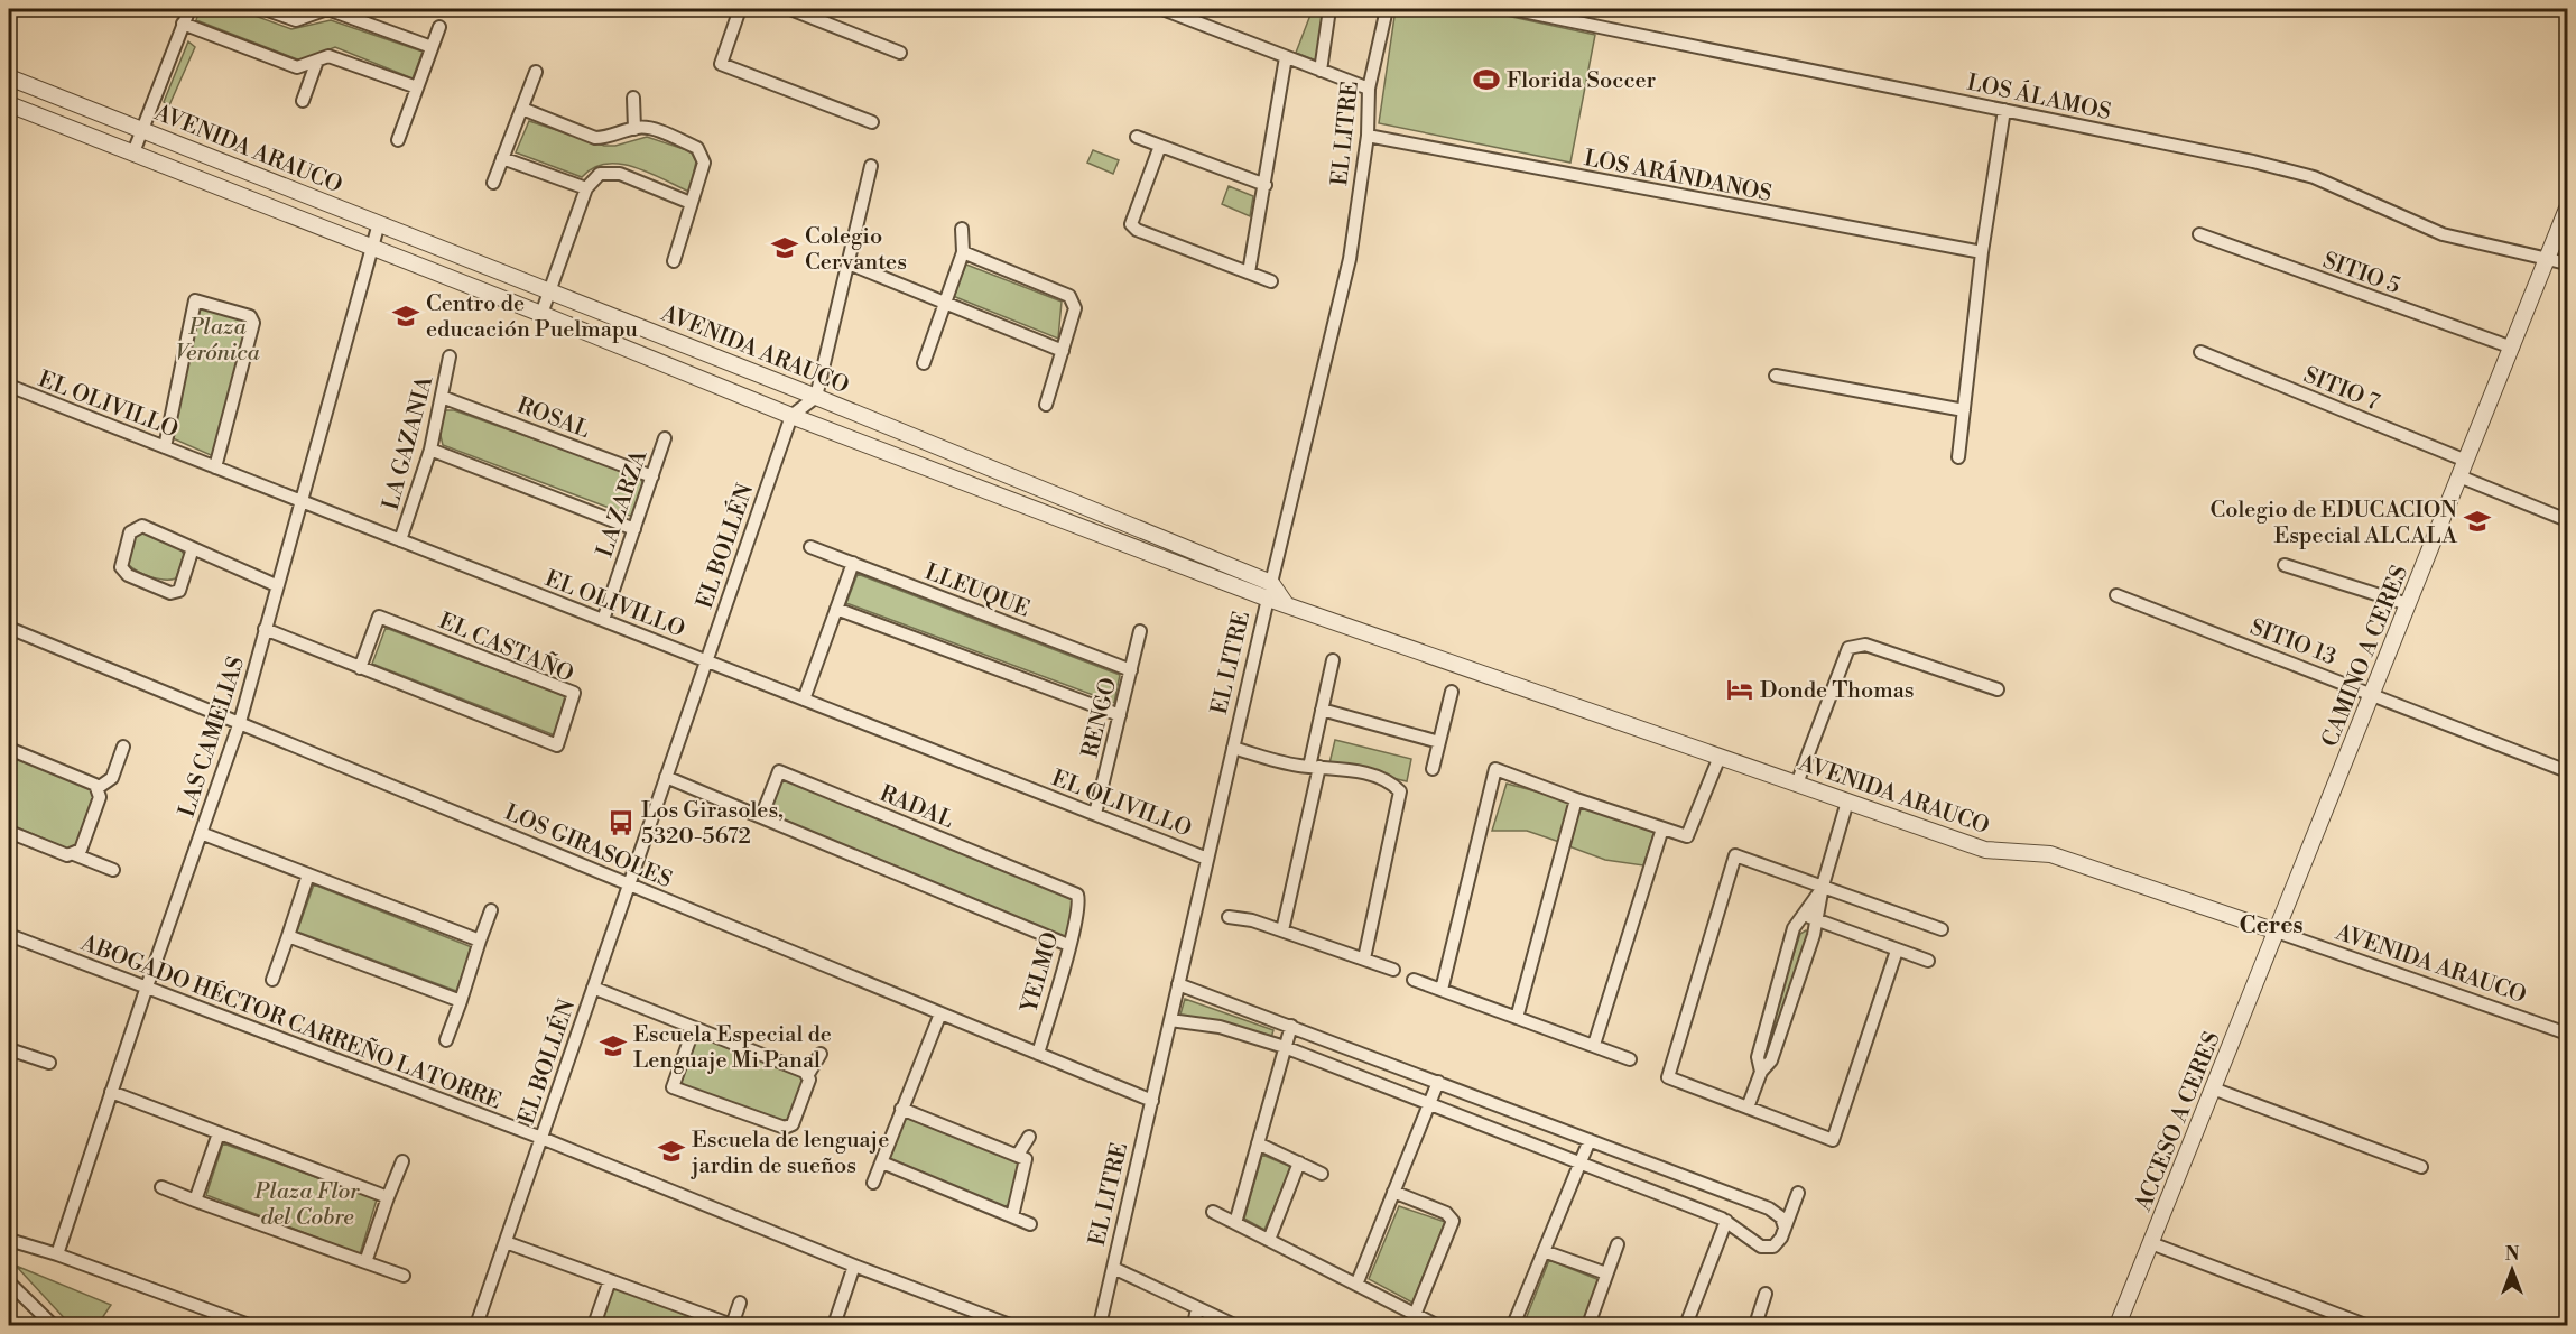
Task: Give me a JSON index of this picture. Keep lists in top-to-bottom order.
{
  "streets": {
    "street": [
      "LOS ÁLAMOS",
      "EL LITRE",
      "AVENIDA ARAUCO",
      "LOS ARÁNDANOS",
      "SITIO 5",
      "SITIO 7",
      "EL OLIVILLO",
      "ROSAL",
      "LA GAZANIA",
      "LA ZARZA",
      "EL BOLLÉN",
      "LLEUQUE",
      "SITIO 13",
      "EL CASTAÑO",
      "CAMINO A CERES",
      "RENGO",
      "LAS CAMELIAS",
      "RADAL",
      "LOS GIRASOLES",
      "YELMO",
      "ABOGADO HÉCTOR CARREÑO LATORRE",
      "ACCESO A CERES"
    ]
  },
  "crossings": [
    ["LOS ÁLAMOS", "CAMINO A CERES"],
    ["EL LITRE", "AVENIDA ARAUCO"],
    ["EL LITRE", "LOS ARÁNDANOS"],
    ["EL LITRE", "EL OLIVILLO"],
    ["EL LITRE", "LOS GIRASOLES"],
    ["AVENIDA ARAUCO", "EL BOLLÉN"],
    ["AVENIDA ARAUCO", "CAMINO A CERES"],
    ["AVENIDA ARAUCO", "LAS CAMELIAS"],
    ["AVENIDA ARAUCO", "ACCESO A CERES"],
    ["SITIO 5", "CAMINO A CERES"],
    ["SITIO 7", "CAMINO A CERES"],
    ["EL OLIVILLO", "LA GAZANIA"],
    ["EL OLIVILLO", "LA ZARZA"],
    ["EL OLIVILLO", "EL BOLLÉN"],
    ["EL OLIVILLO", "RENGO"],
    ["EL OLIVILLO", "LAS CAMELIAS"],
    ["ROSAL", "LA GAZANIA"],
    ["ROSAL", "LA ZARZA"],
    ["EL BOLLÉN", "LOS GIRASOLES"],
    ["EL BOLLÉN", "ABOGADO HÉCTOR CARREÑO LATORRE"],
    ["LLEUQUE", "RENGO"],
    ["SITIO 13", "CAMINO A CERES"],
    ["EL CASTAÑO", "LAS CAMELIAS"],
    ["CAMINO A CERES", "ACCESO A CERES"],
    ["LAS CAMELIAS", "LOS GIRASOLES"],
    ["LAS CAMELIAS", "ABOGADO HÉCTOR CARREÑO LATORRE"],
    ["RADAL", "YELMO"],
    ["LOS GIRASOLES", "YELMO"]
  ],
  "districts": ["Ceres"],
  "parks": ["Plaza Verónica", "Plaza Flor del Cobre"],
  "places": {
    "sports": ["Florida Soccer"],
    "school or university": [
      "Colegio Cervantes",
      "Centro de educación Puelmapu",
      "Colegio de EDUCACION Especial ALCALA",
      "Escuela Especial de Lenguaje Mi Panal",
      "Escuela de lenguaje jardin de sueños"
    ],
    "hotel": ["Donde Thomas"],
    "bus stop": ["Los Girasoles, 5320-5672"]
  },
  "north": "top"
}
